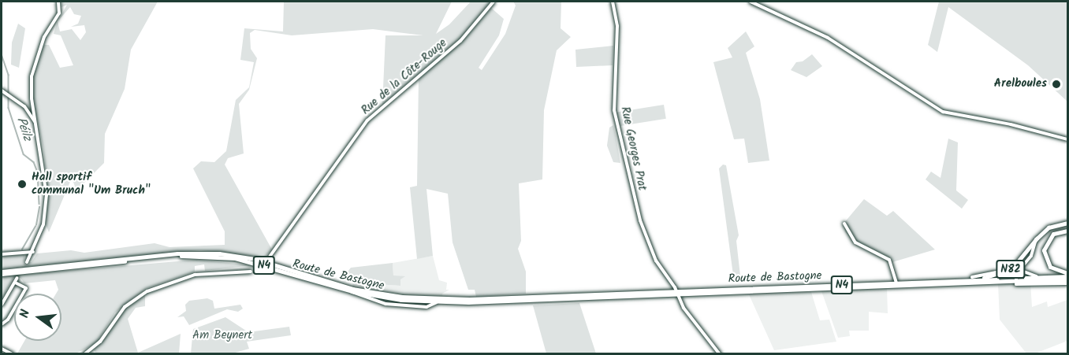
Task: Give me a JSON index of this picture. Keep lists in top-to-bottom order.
{
  "streets": {
    "highway": ["N4", "N82", "Route de Bastogne"],
    "street": ["Rue de la Côte-Rouge", "Rue Georges Prat"]
  },
  "crossings": [
    ["Rue de la Côte-Rouge", "Route de Bastogne"],
    ["Rue Georges Prat", "Route de Bastogne"],
    ["N4", "Route de Bastogne"],
    ["N82", "Route de Bastogne"]
  ],
  "water": ["Péilz"],
  "parks": ["Am Beynert"],
  "places": ["Arelboules", "Hall sportif communal \"Um Bruch\""],
  "north": "left"
}
